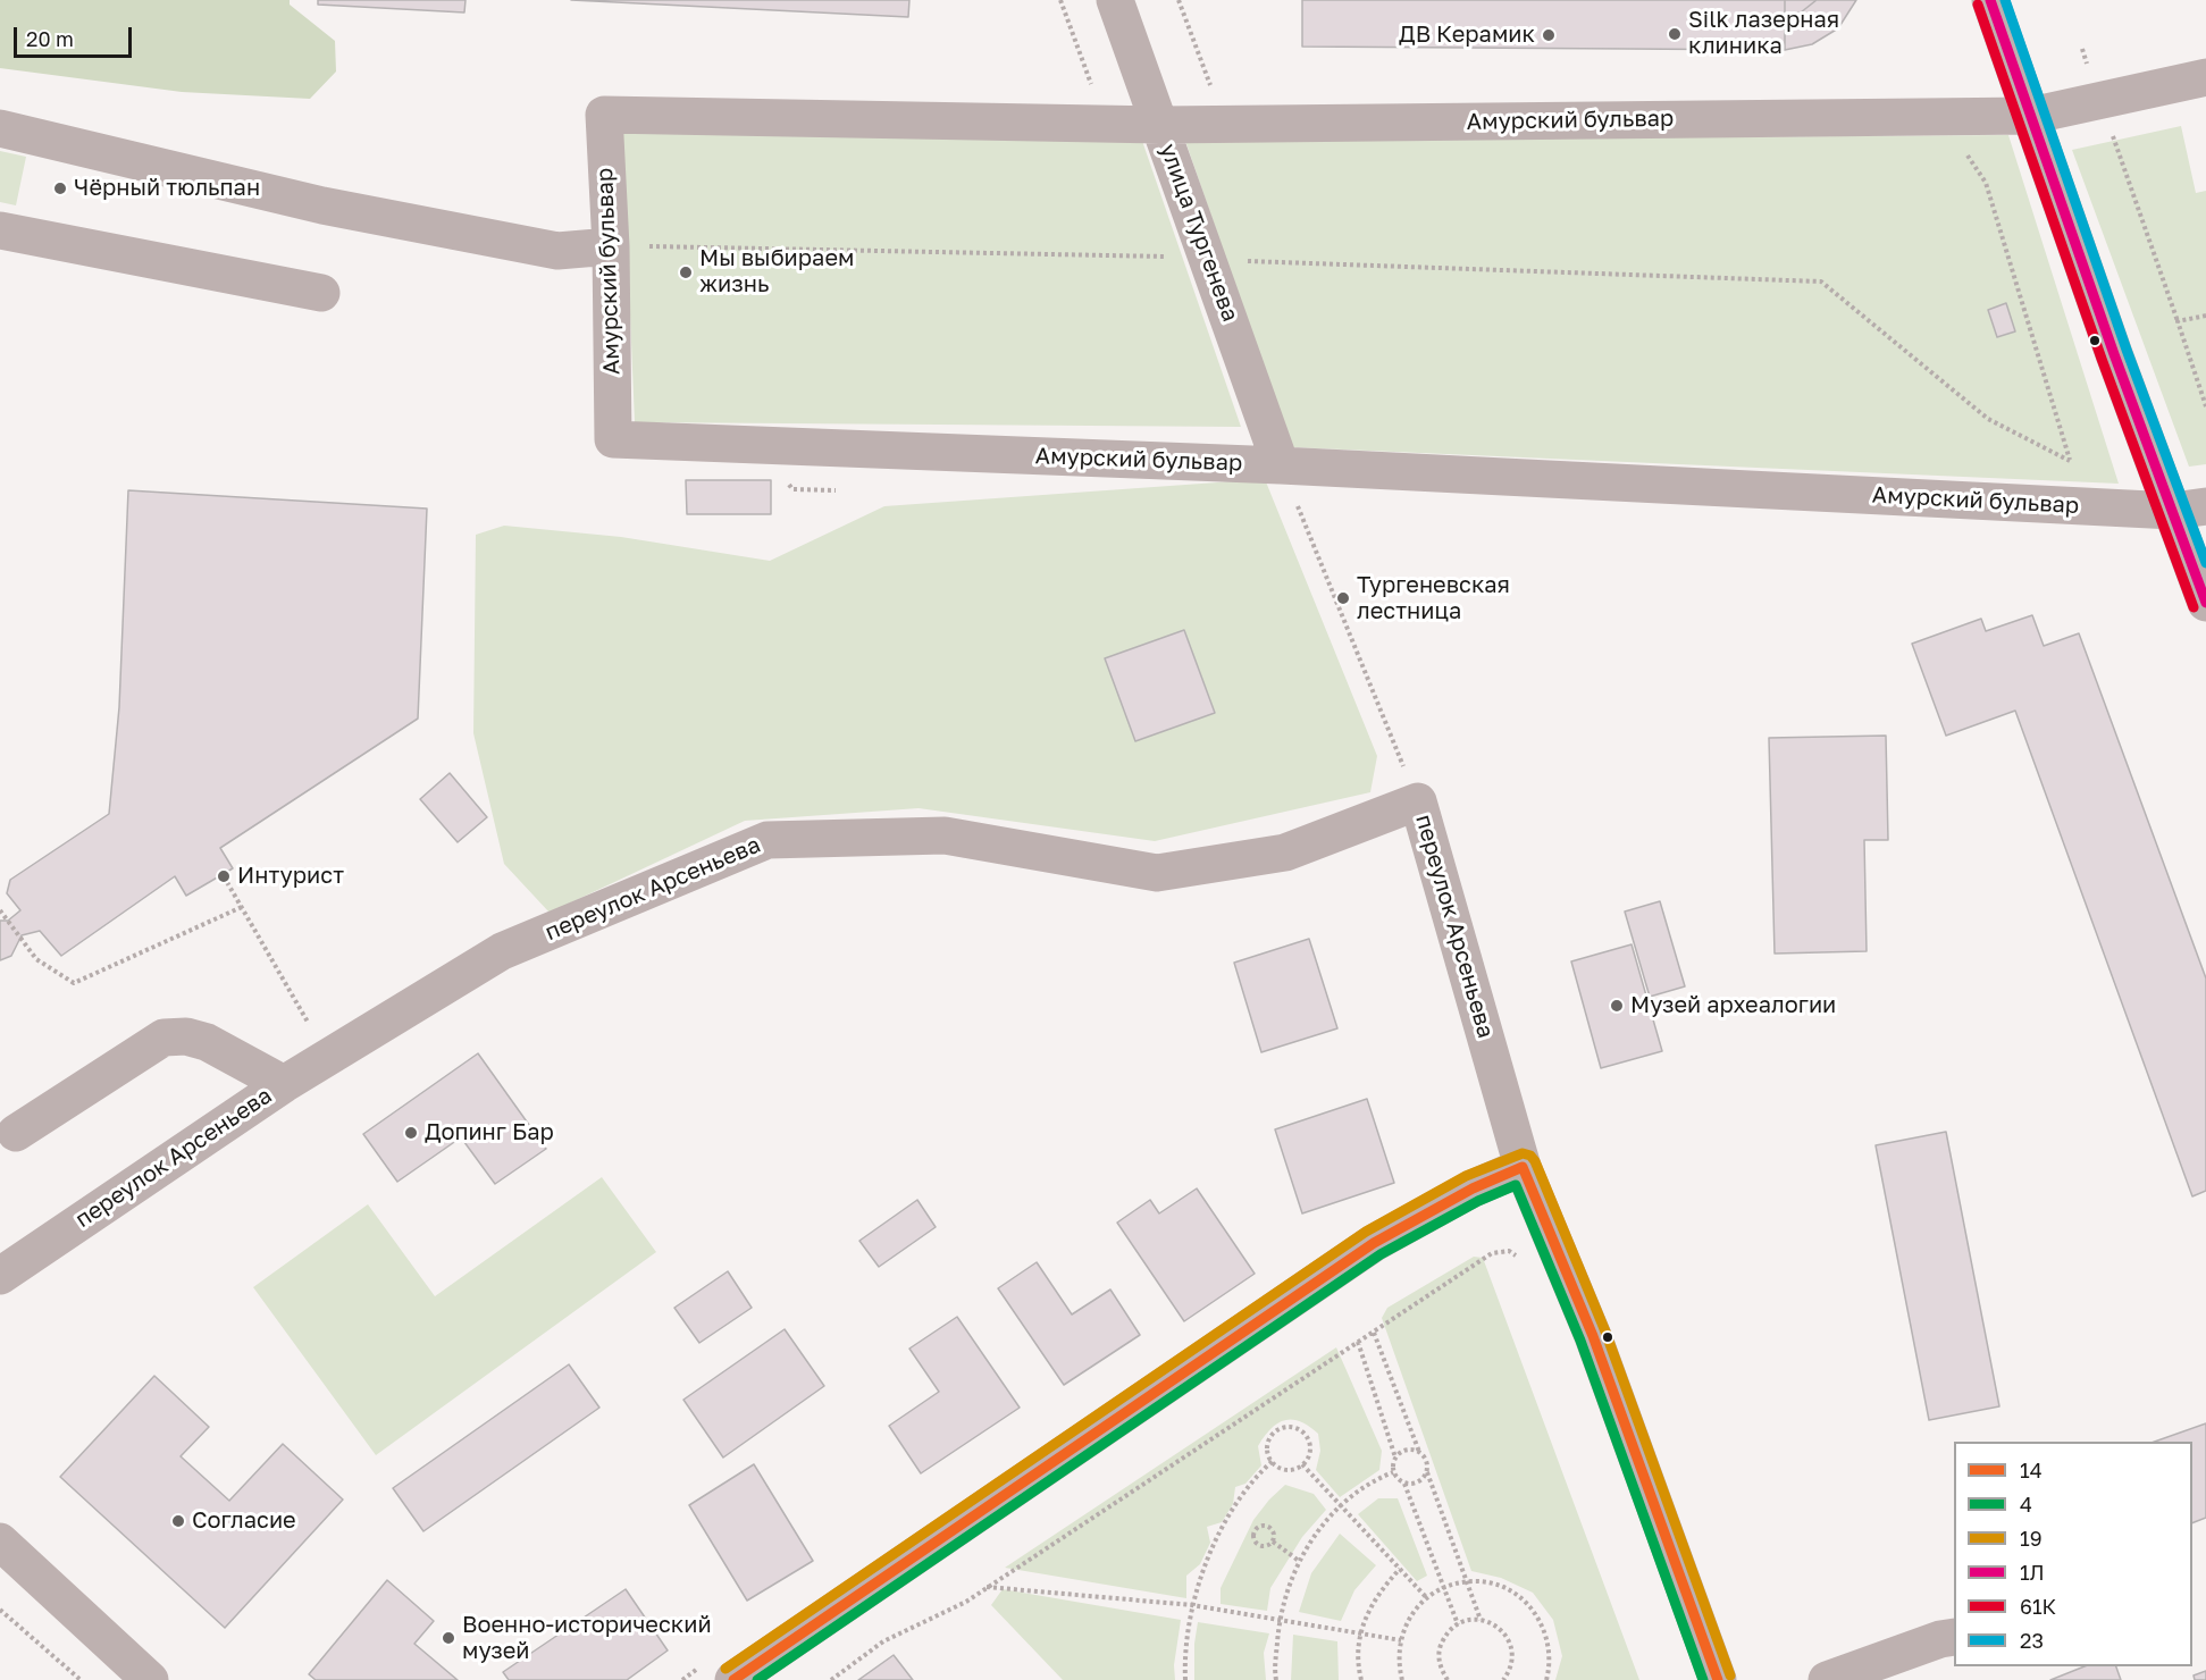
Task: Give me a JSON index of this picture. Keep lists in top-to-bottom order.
{
  "streets": {
    "street": ["Амурский бульвар", "улица Тургенева", "переулок Арсеньева"]
  },
  "crossings": [
    ["Амурский бульвар", "улица Тургенева"]
  ],
  "places": [
    "Silk лазерная клиника",
    "ДВ Керамик",
    "Чёрный тюльпан",
    "Мы выбираем жизнь",
    "Тургеневская лестница",
    "Интурист",
    "Музей археалогии",
    "Допинг Бар",
    "Согласие",
    "Военно-исторический музей"
  ],
  "lines": [
    "transit line 1Л",
    "transit line 23",
    "transit line 61К",
    "transit line 19",
    "transit line 14",
    "transit line 4"
  ],
  "legend": [
    "14",
    "4",
    "19",
    "1Л",
    "61К",
    "23"
  ],
  "scale_bar": "20 m"
}
